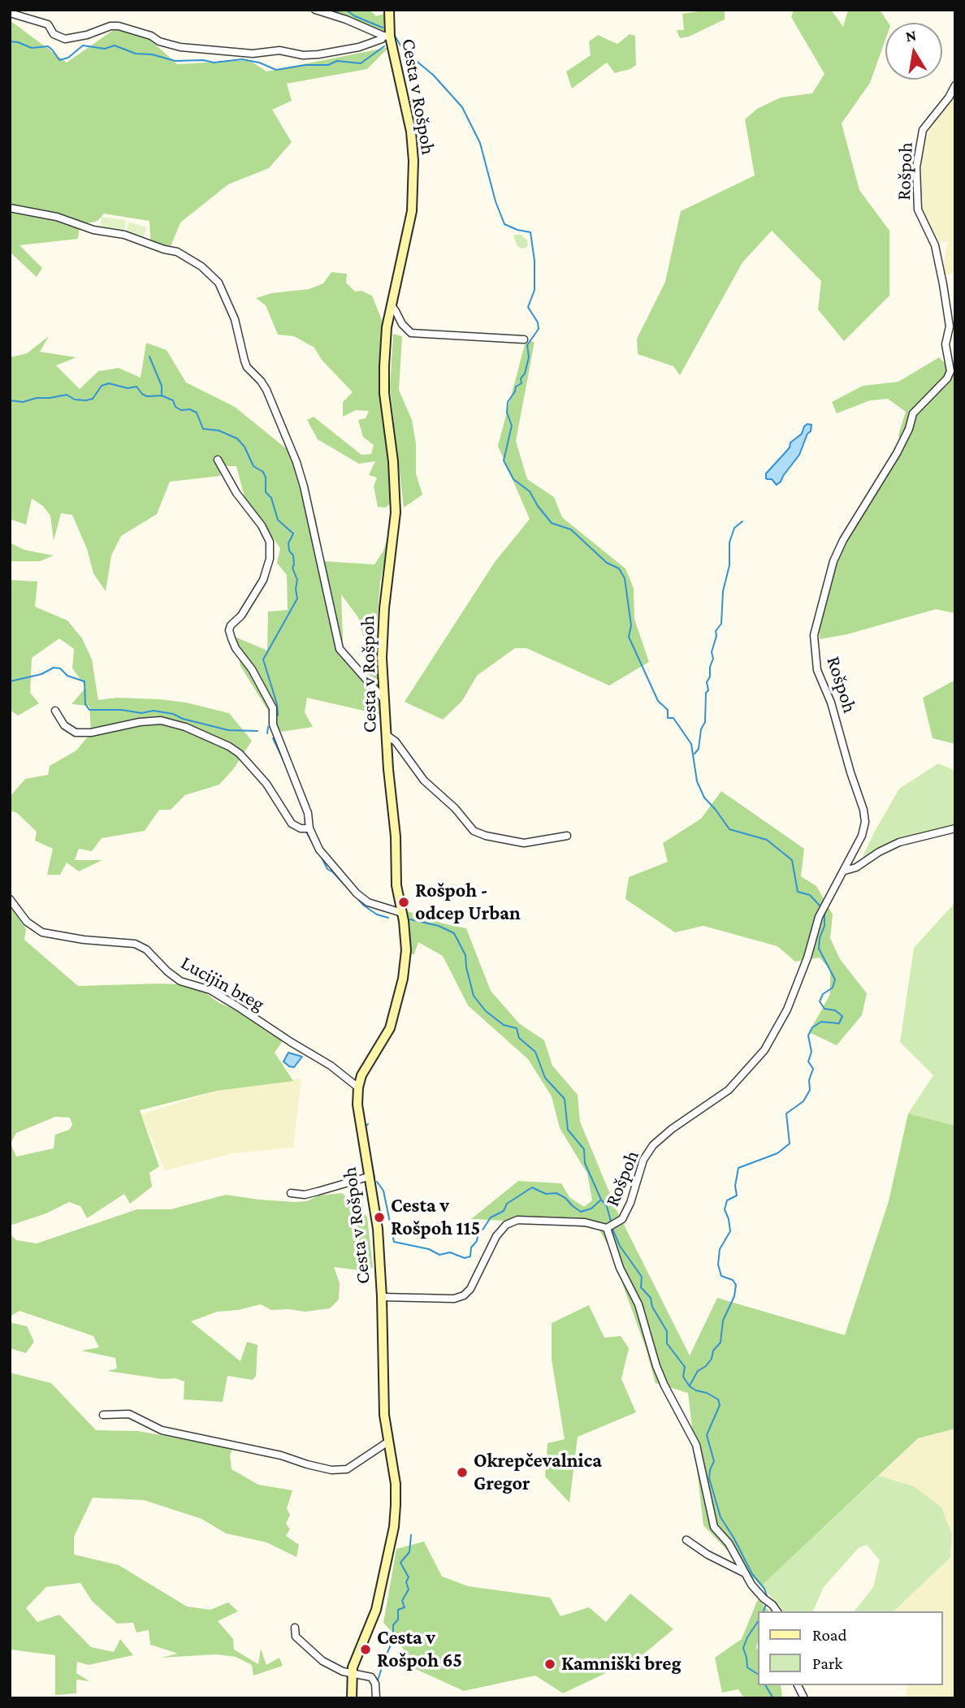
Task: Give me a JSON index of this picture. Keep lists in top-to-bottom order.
{
  "streets": {
    "street": ["Cesta v Rošpoh", "Rošpoh", "Lucijin breg"]
  },
  "crossings": [
    ["Cesta v Rošpoh", "Rošpoh"],
    ["Cesta v Rošpoh", "Lucijin breg"]
  ],
  "places": [
    "Rošpoh - odcep Urban",
    "Cesta v Rošpoh 115",
    "Okrepčevalnica Gregor",
    "Cesta v Rošpoh 65",
    "Kamniški breg"
  ],
  "legend": ["Road", "Park"],
  "north": "top"
}
